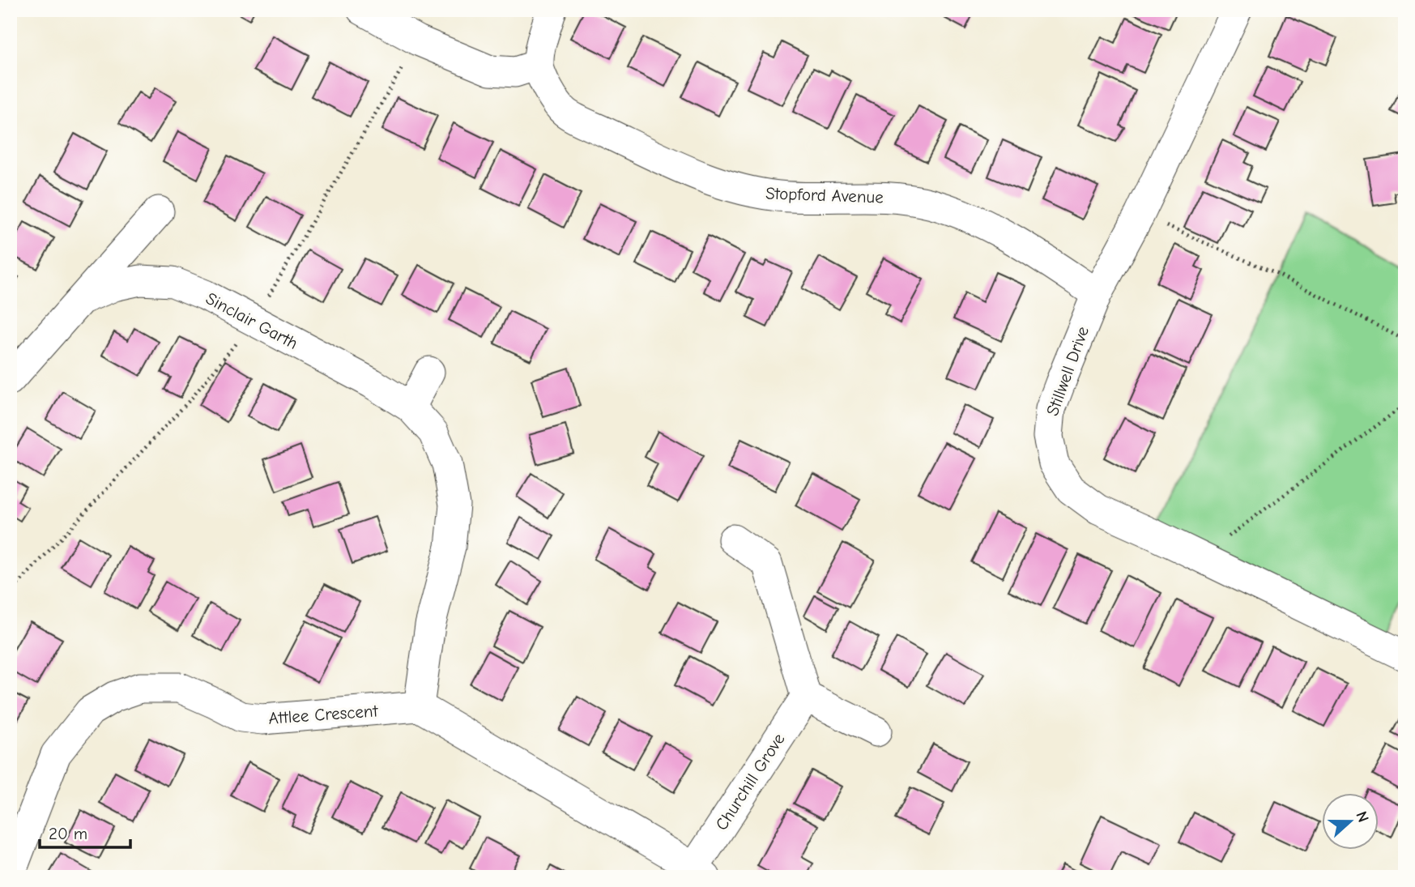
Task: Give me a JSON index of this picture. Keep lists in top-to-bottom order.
{
  "streets": {
    "street": [
      "Stopford Avenue",
      "Sinclair Garth",
      "Stillwell Drive",
      "Attlee Crescent",
      "Churchill Grove"
    ]
  },
  "crossings": [
    ["Stopford Avenue", "Stillwell Drive"],
    ["Sinclair Garth", "Attlee Crescent"]
  ],
  "scale_bar": "20 m",
  "north": "right"
}
